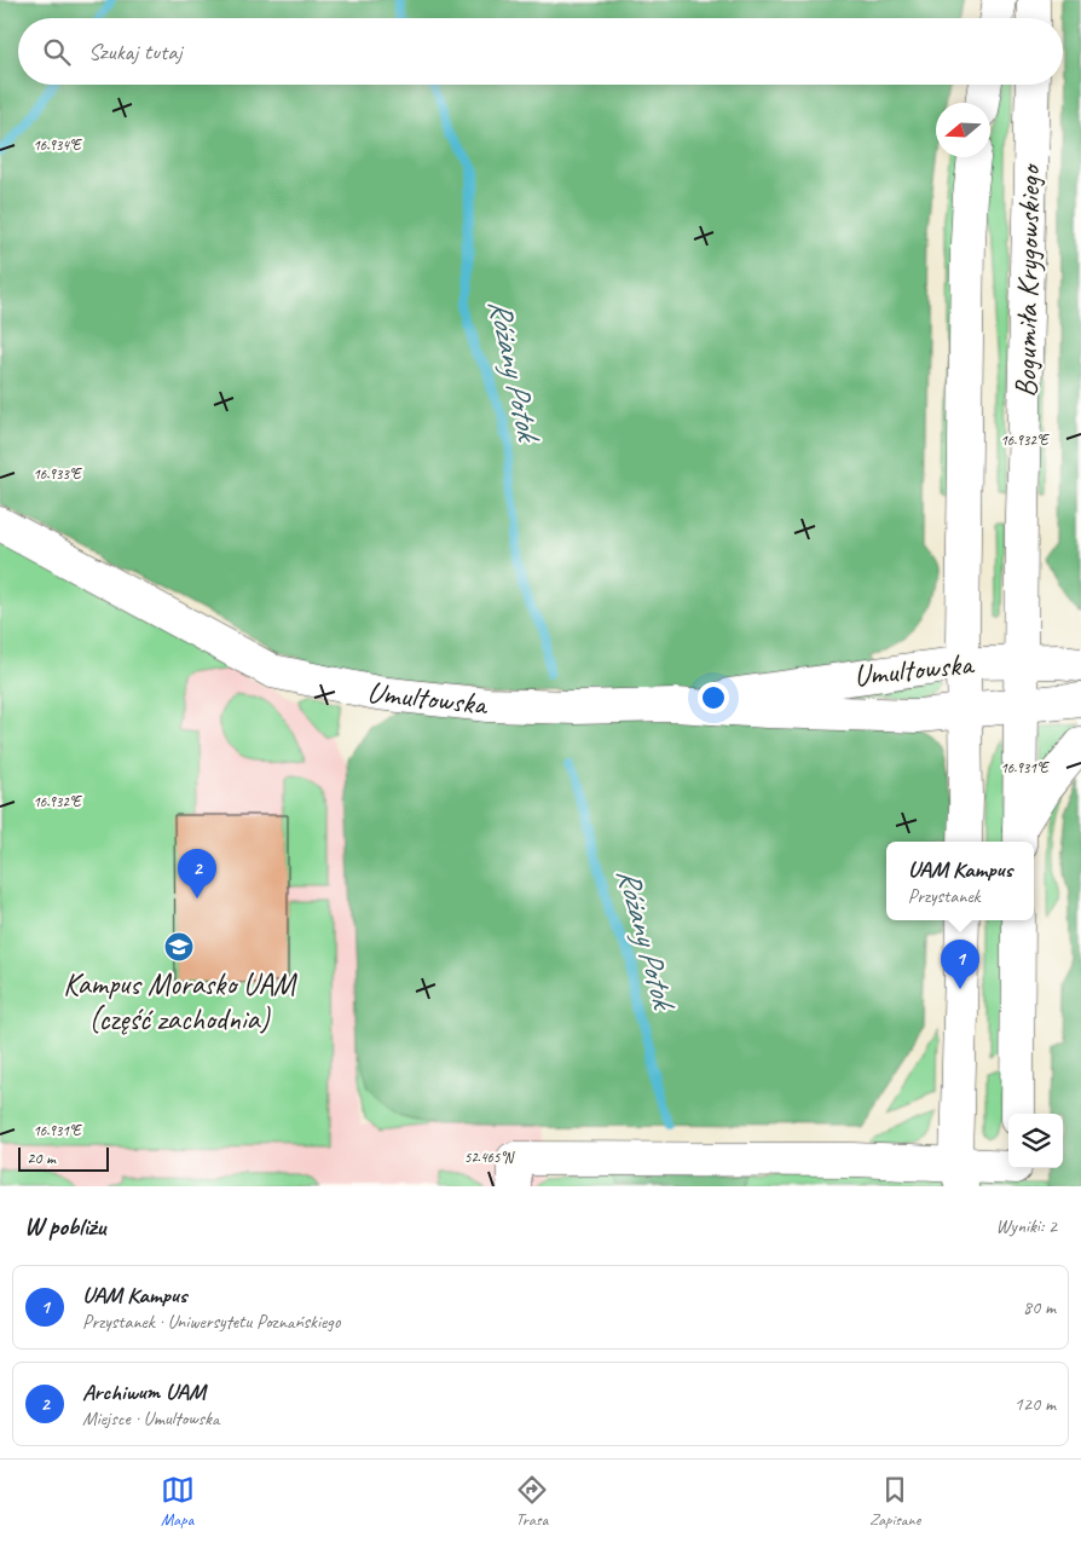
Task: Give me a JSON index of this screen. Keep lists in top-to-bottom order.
{
  "streets": {
    "street": ["Bogumiła Krygowskiego", "Umultowska"]
  },
  "crossings": [
    ["Bogumiła Krygowskiego", "Umultowska"]
  ],
  "water": ["Różany Potok"],
  "places": {
    "school or university": ["Kampus Morasko UAM (część zachodnia)"]
  },
  "scale_bar": "20 m",
  "north": "left",
  "page": {
    "search": "Szukaj tutaj",
    "popup": ["UAM Kampus", "Przystanek"],
    "pins": ["2", "1"],
    "scale": "20 m",
    "heading": ["W pobliżu", "Wyniki: 2"],
    "list": [
      {
        "mark": "1",
        "name": "UAM Kampus",
        "note": "Przystanek · Uniwersytetu Poznańskiego",
        "value": "80 m"
      },
      {
        "mark": "2",
        "name": "Archiwum UAM",
        "note": "Miejsce · Umultowska",
        "value": "120 m"
      }
    ],
    "nav": ["Mapa", "Trasa", "Zapisane"]
  },
  "coordinates": [
    "16.934°E",
    "16.932°E",
    "16.933°E",
    "16.931°E",
    "52.465°N"
  ]
}
